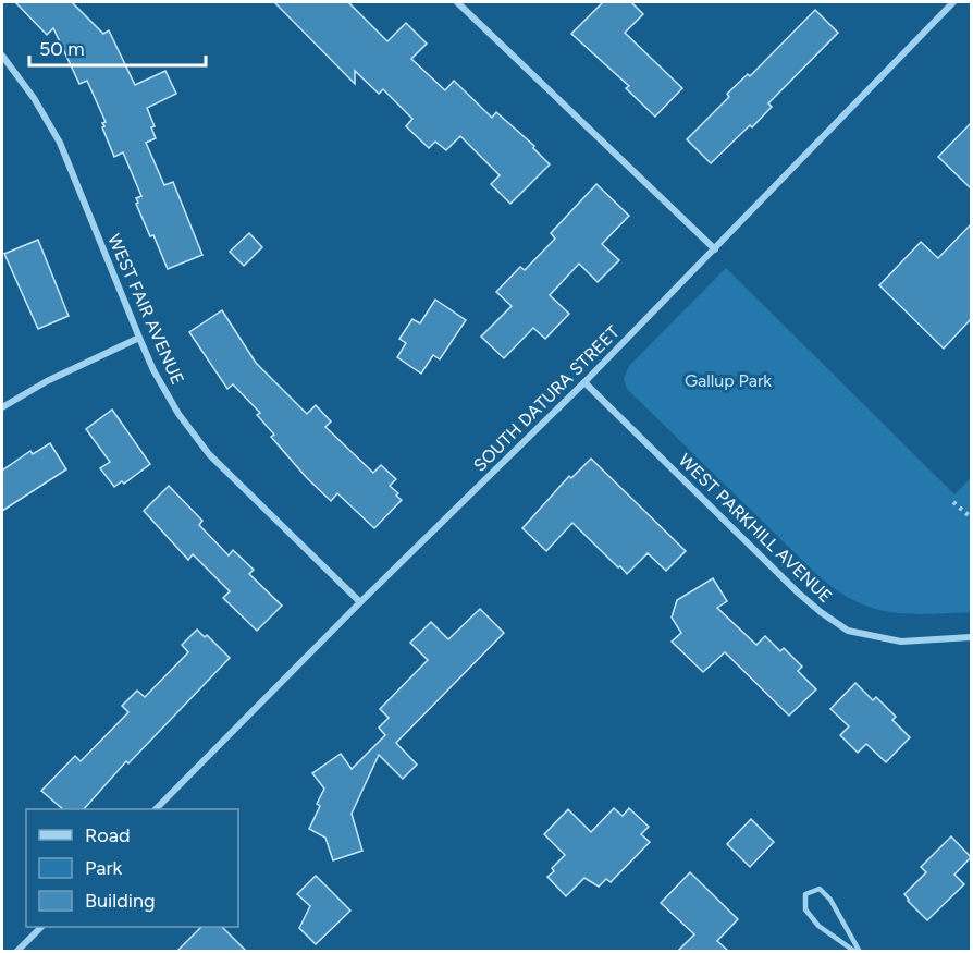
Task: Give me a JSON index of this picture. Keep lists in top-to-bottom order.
{
  "streets": {
    "street": ["WEST FAIR AVENUE", "SOUTH DATURA STREET", "WEST PARKHILL AVENUE"]
  },
  "crossings": [
    ["WEST FAIR AVENUE", "SOUTH DATURA STREET"],
    ["SOUTH DATURA STREET", "WEST PARKHILL AVENUE"]
  ],
  "parks": ["Gallup Park"],
  "legend": ["Road", "Park", "Building"],
  "scale_bar": "50 m"
}
